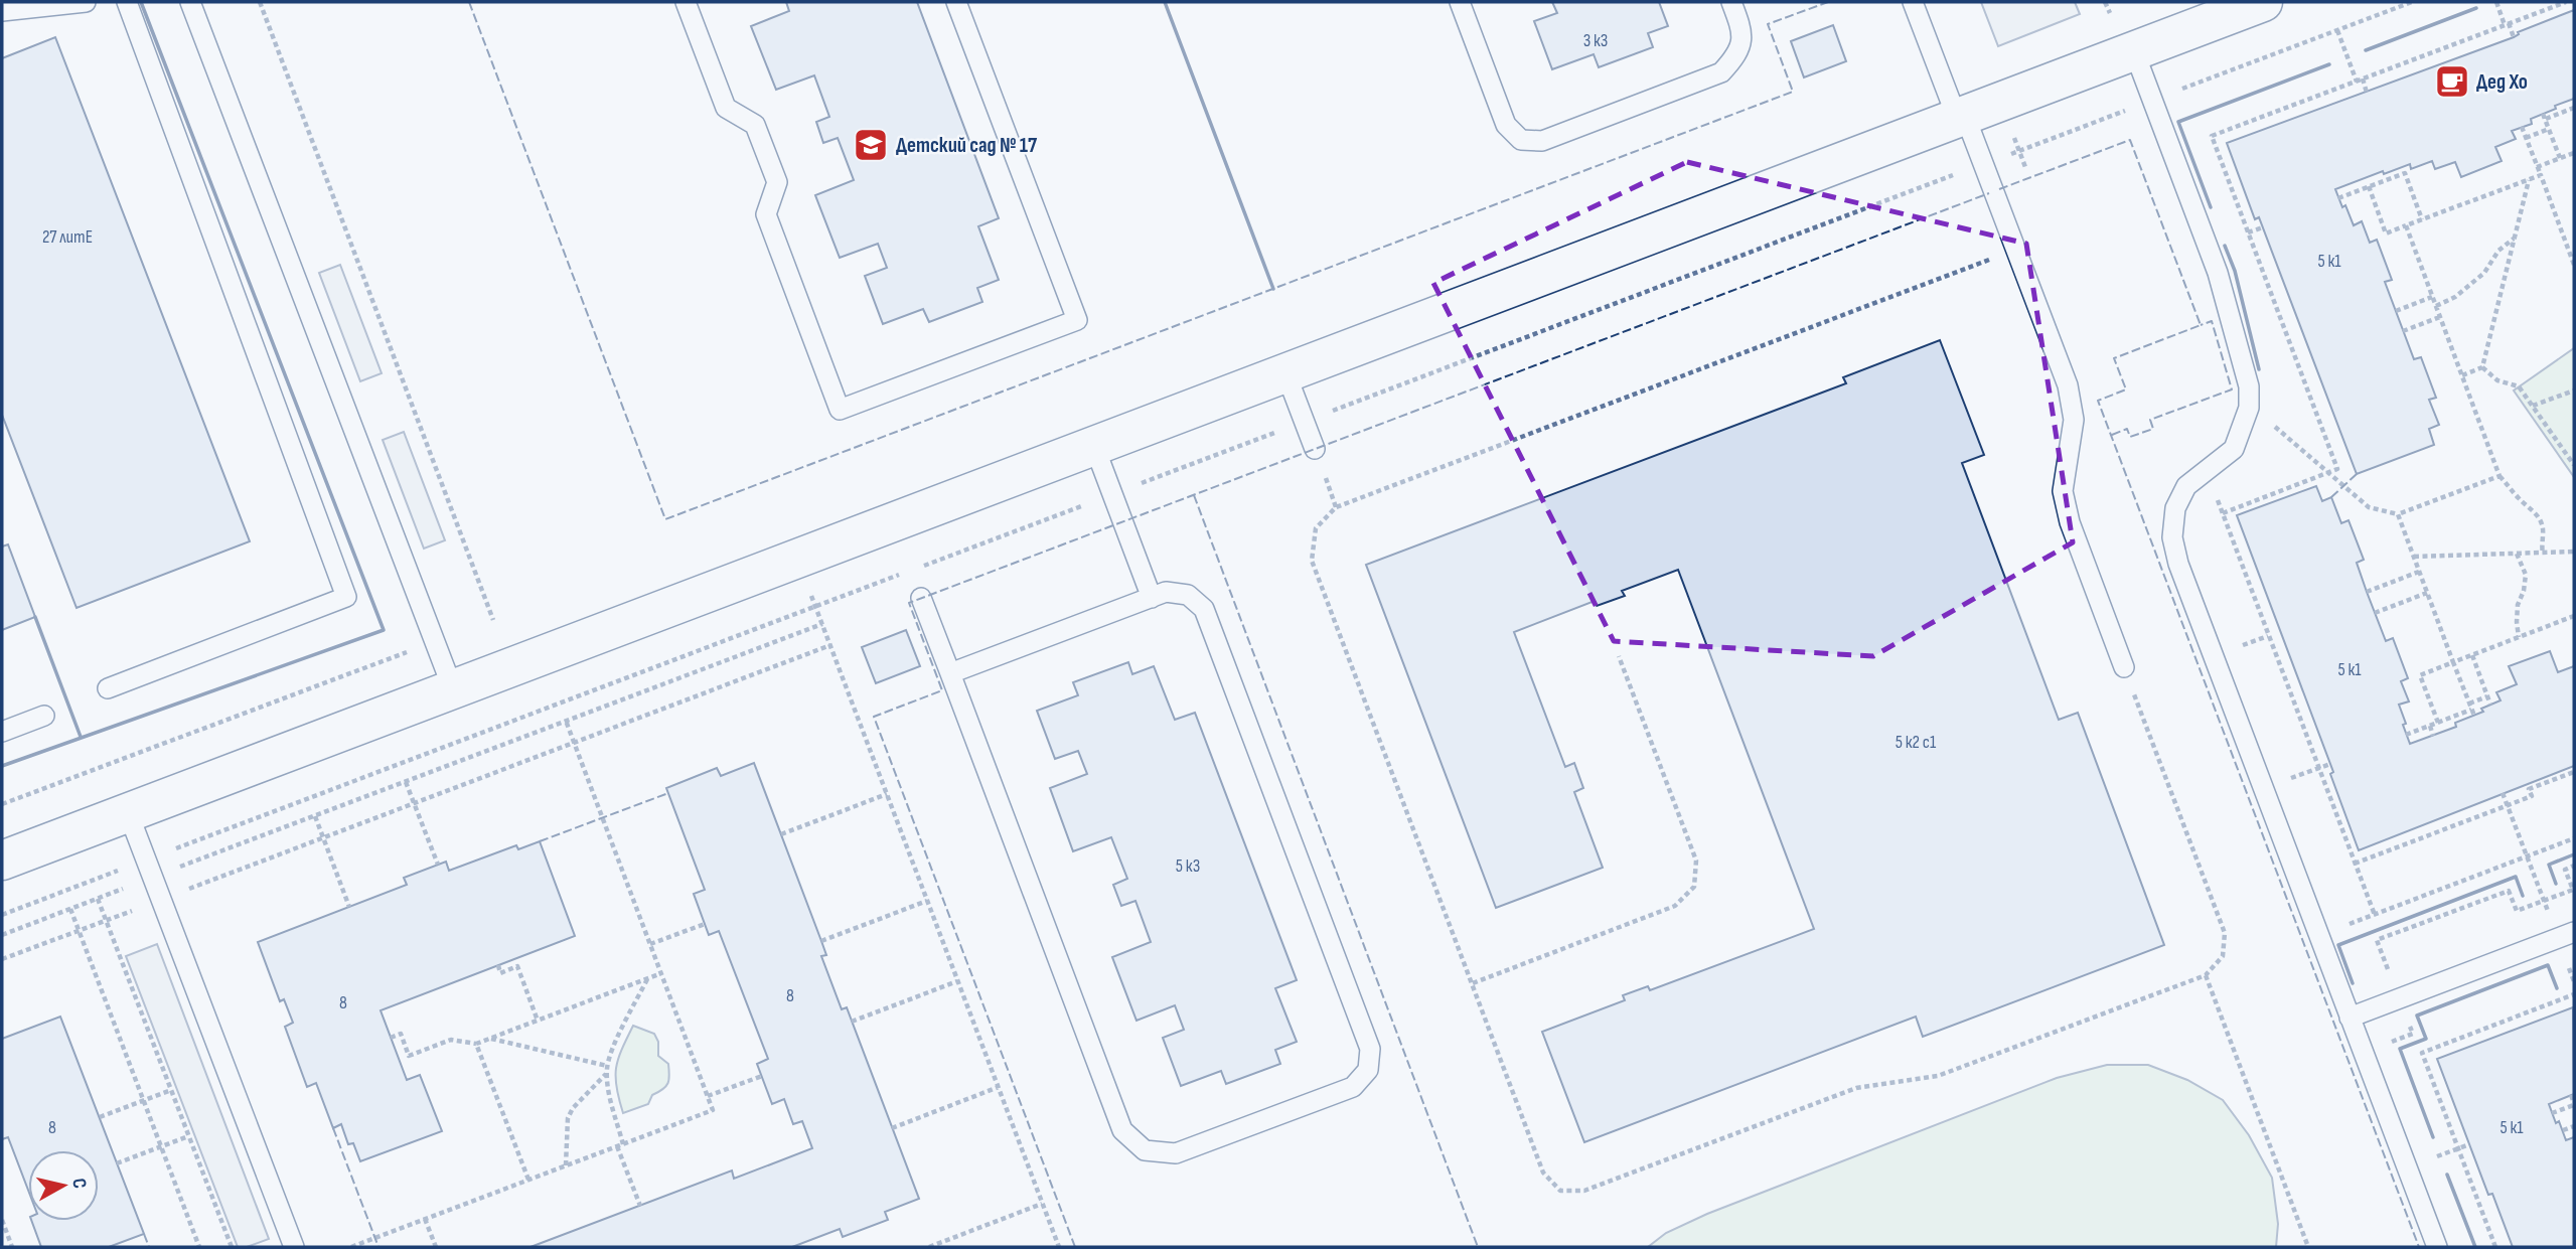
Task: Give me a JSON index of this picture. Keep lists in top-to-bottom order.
{
  "places": {
    "cafe": ["Дед Хо"],
    "school or university": ["Детский сад № 17"]
  },
  "house_numbers": [
    "3 к3",
    "27 литЕ",
    "5 к1",
    "5 к1",
    "5 к2 с1",
    "5 к3",
    "8",
    "8",
    "8",
    "5 к1"
  ],
  "north": "right"
}
